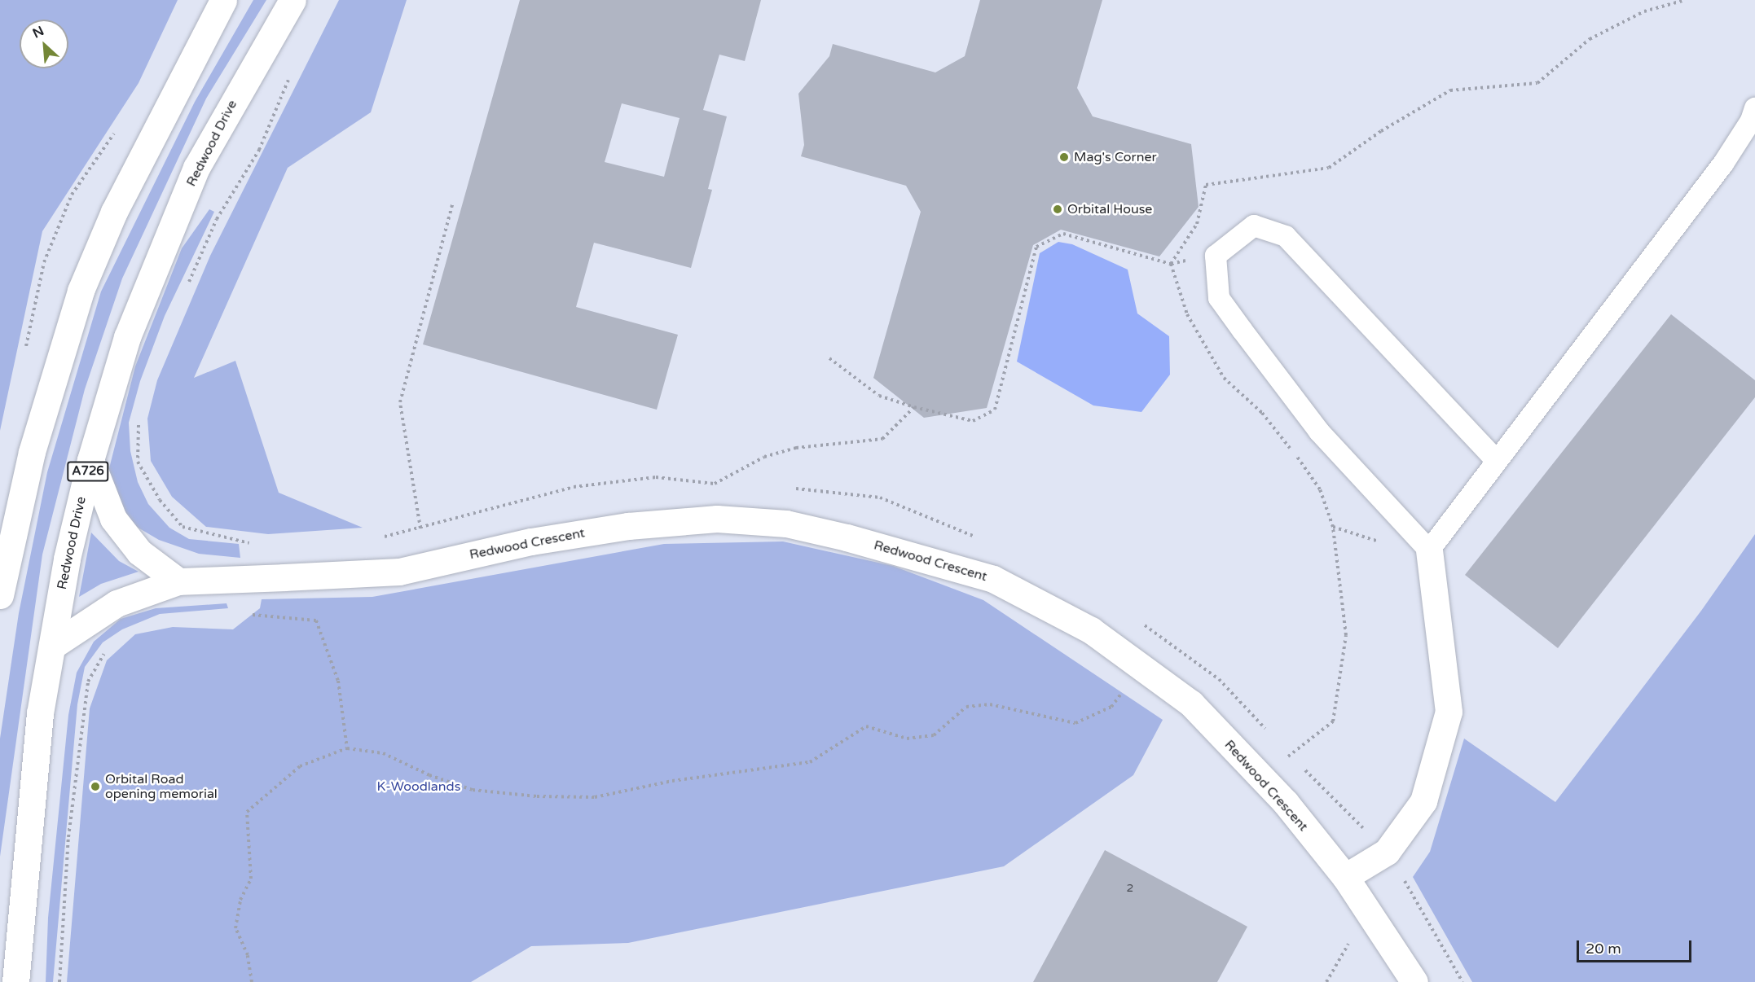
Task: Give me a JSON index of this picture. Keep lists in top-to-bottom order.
{
  "streets": {
    "main road": ["Redwood Drive", "A726", "Redwood Crescent"]
  },
  "crossings": [
    ["Redwood Drive", "Redwood Crescent"]
  ],
  "parks": ["K-Woodlands"],
  "places": ["Mag's Corner", "Orbital House", "Orbital Road opening memorial"],
  "house_numbers": ["2"],
  "scale_bar": "20 m",
  "north": "top left"
}
